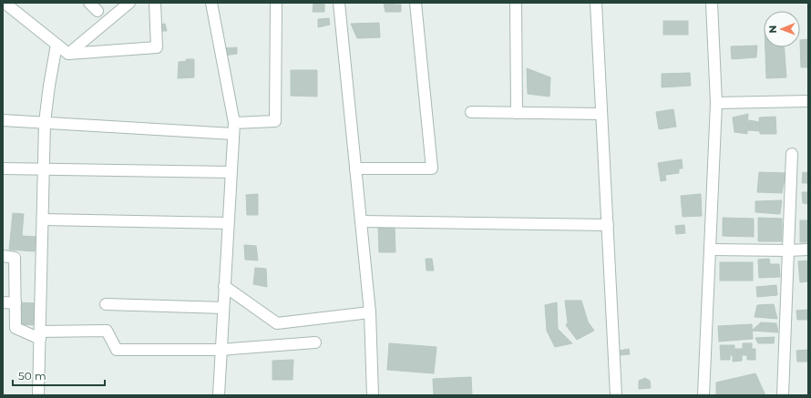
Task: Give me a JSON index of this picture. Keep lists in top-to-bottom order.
{
  "scale_bar": "50 m",
  "north": "left"
}
